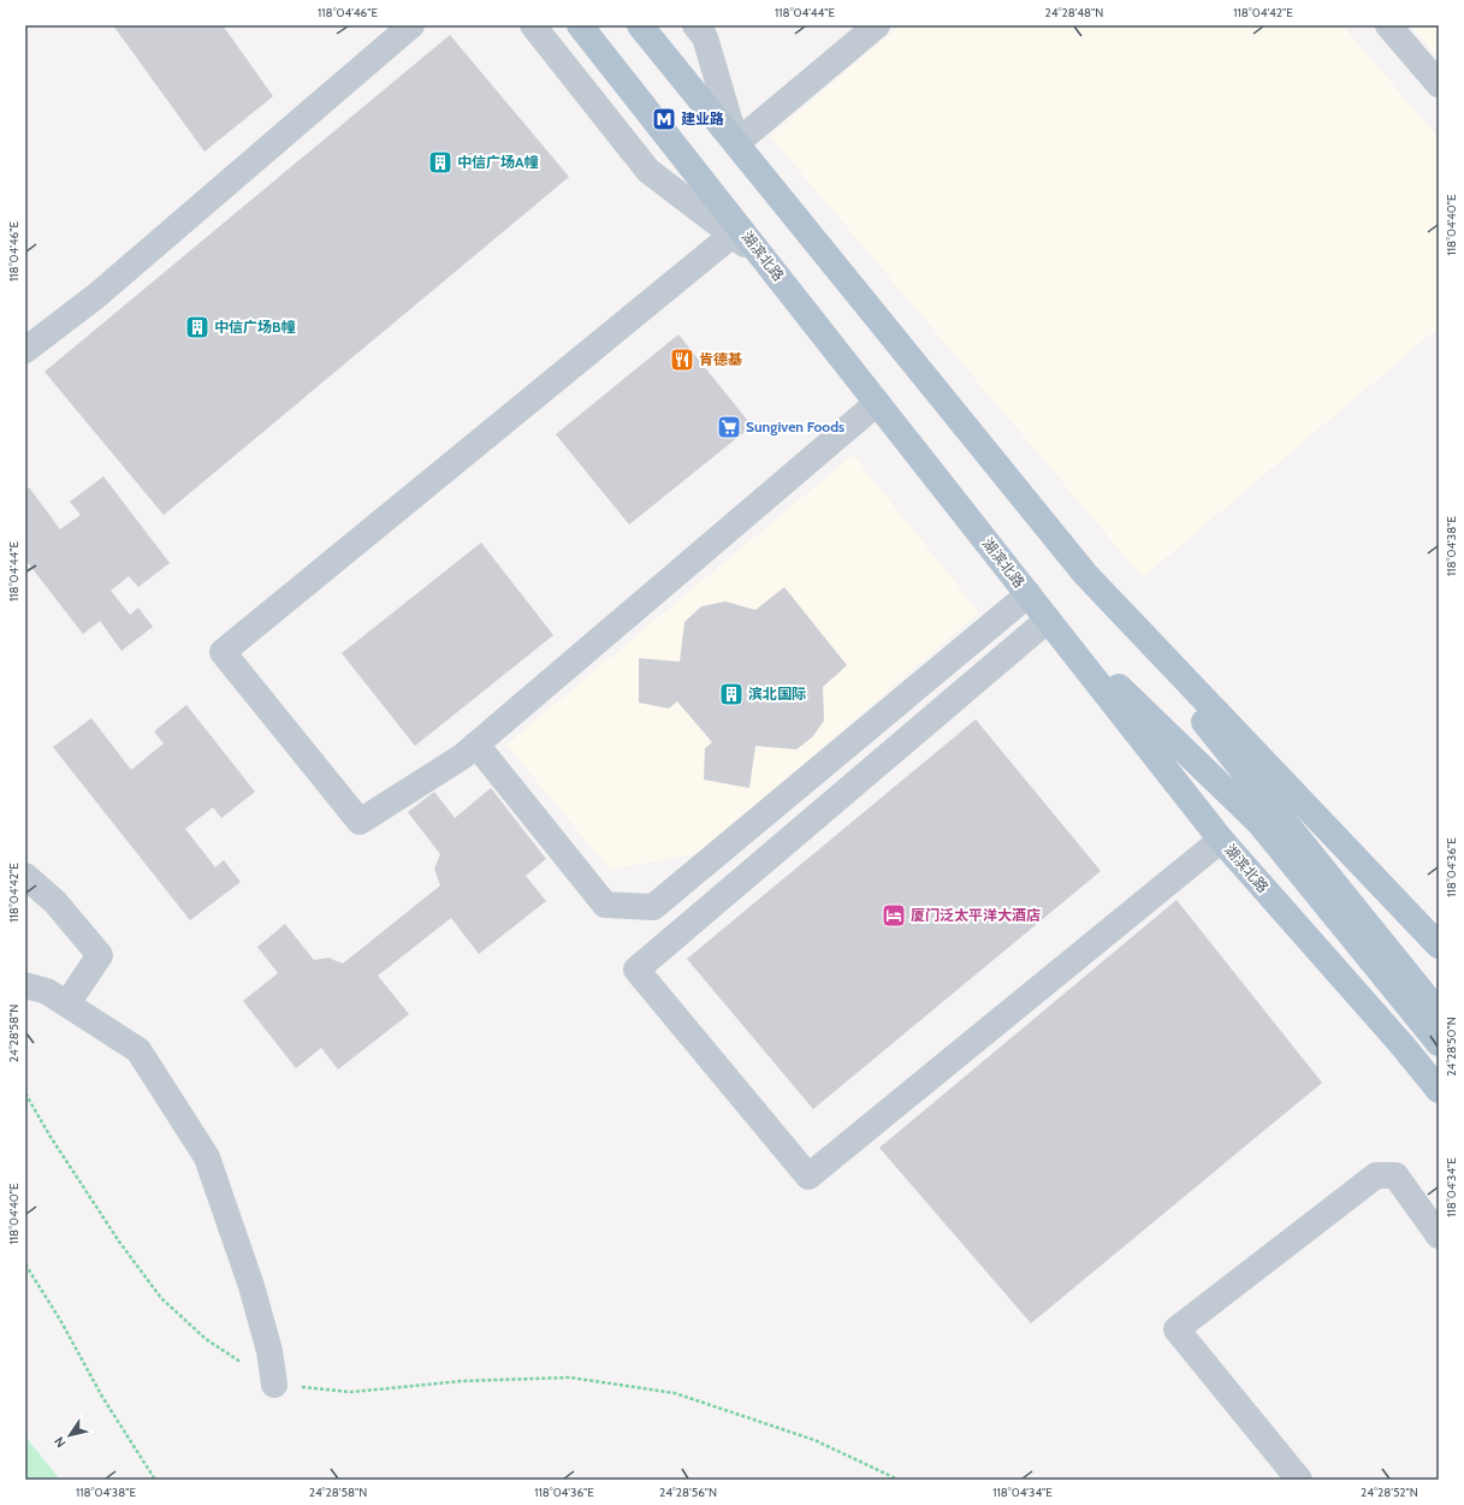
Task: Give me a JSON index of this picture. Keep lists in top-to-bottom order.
{
  "streets": {
    "main road": ["湖滨北路"]
  },
  "places": {
    "metro station": ["建业路"],
    "building": ["中信广场A幢", "中信广场B幢", "滨北国际"],
    "restaurant": ["肯德基"],
    "supermarket": ["Sungiven Foods"],
    "hotel": ["厦门泛太平洋大酒店"]
  },
  "north": "bottom left",
  "coordinates": [
    "118°04'46\"E",
    "118°04'44\"E",
    "24°28'48\"N",
    "118°04'42\"E",
    "118°04'40\"E",
    "118°04'38\"E",
    "118°04'36\"E",
    "24°28'58\"N",
    "24°28'50\"N",
    "118°04'34\"E",
    "24°28'56\"N",
    "24°28'52\"N"
  ]
}
